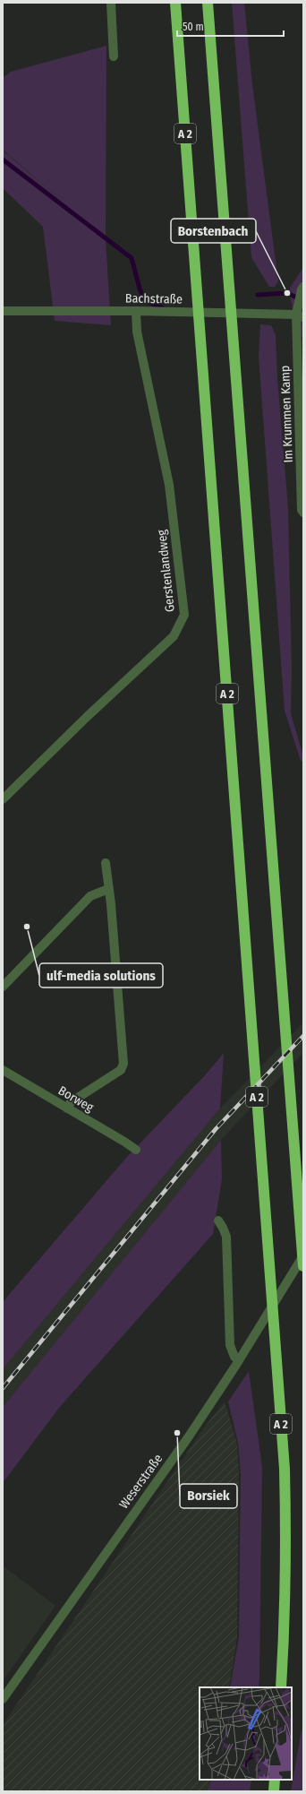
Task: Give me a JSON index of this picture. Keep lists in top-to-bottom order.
{
  "streets": {
    "highway": ["A 2"],
    "street": [
      "Bachstraße",
      "Im Krummen Kamp",
      "Gerstenlandweg",
      "Borweg",
      "Weserstraße"
    ]
  },
  "crossings": [
    ["Bachstraße", "Im Krummen Kamp"],
    ["Bachstraße", "Gerstenlandweg"]
  ],
  "places": ["Borstenbach", "ulf-media solutions", "Borsiek"],
  "scale_bar": "50 m"
}
